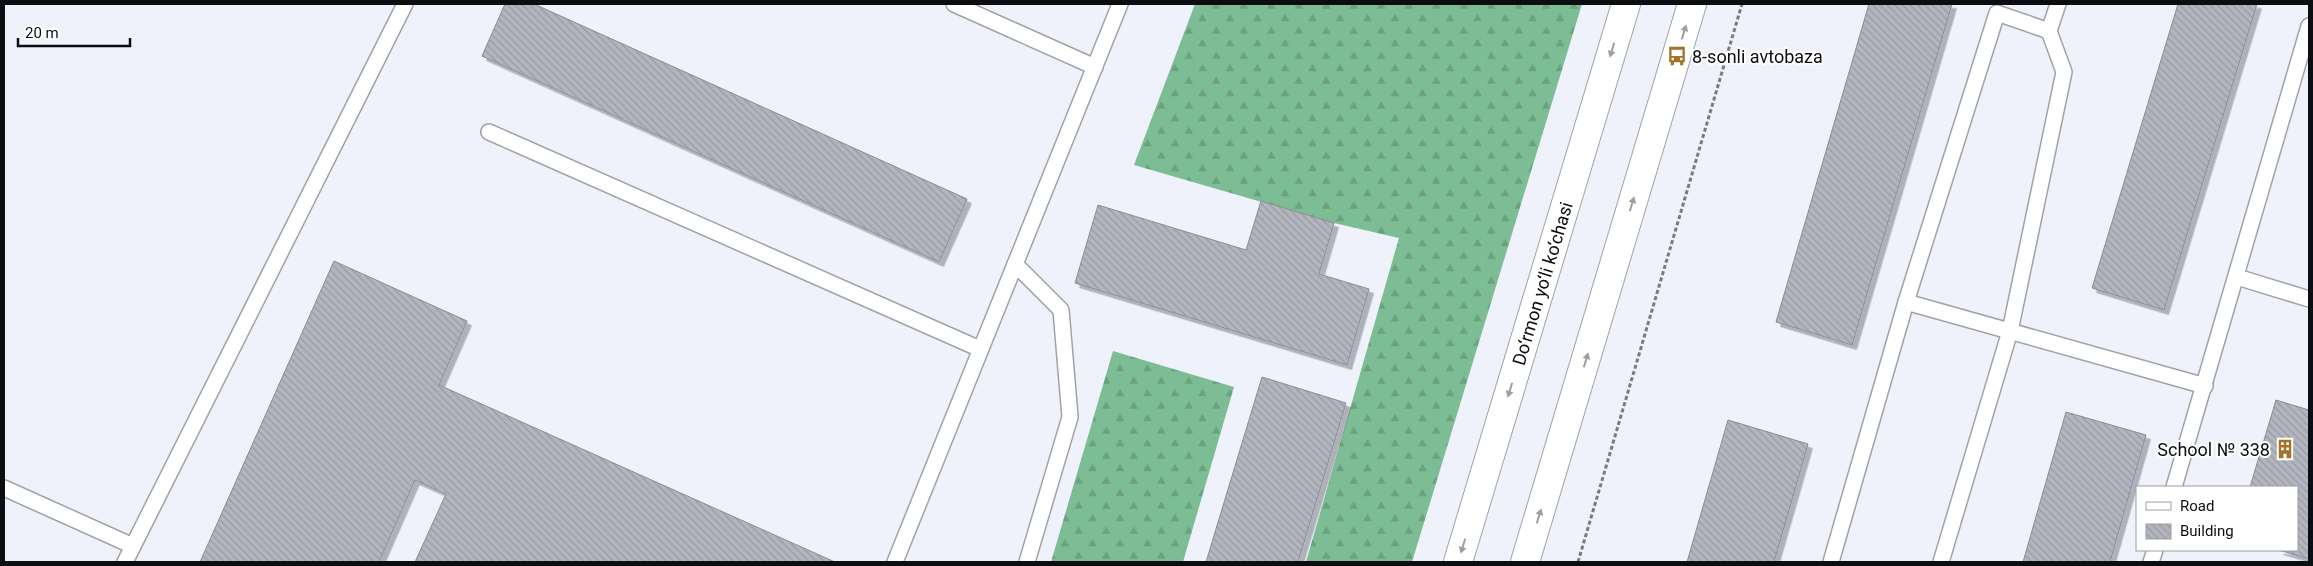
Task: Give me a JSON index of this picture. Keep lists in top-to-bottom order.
{
  "streets": {
    "main road": ["Do‘rmon yo‘li ko‘chasi"]
  },
  "places": {
    "bus stop": ["8-sonli avtobaza"],
    "building": ["School № 338"]
  },
  "legend": ["Road", "Building"],
  "scale_bar": "20 m"
}
